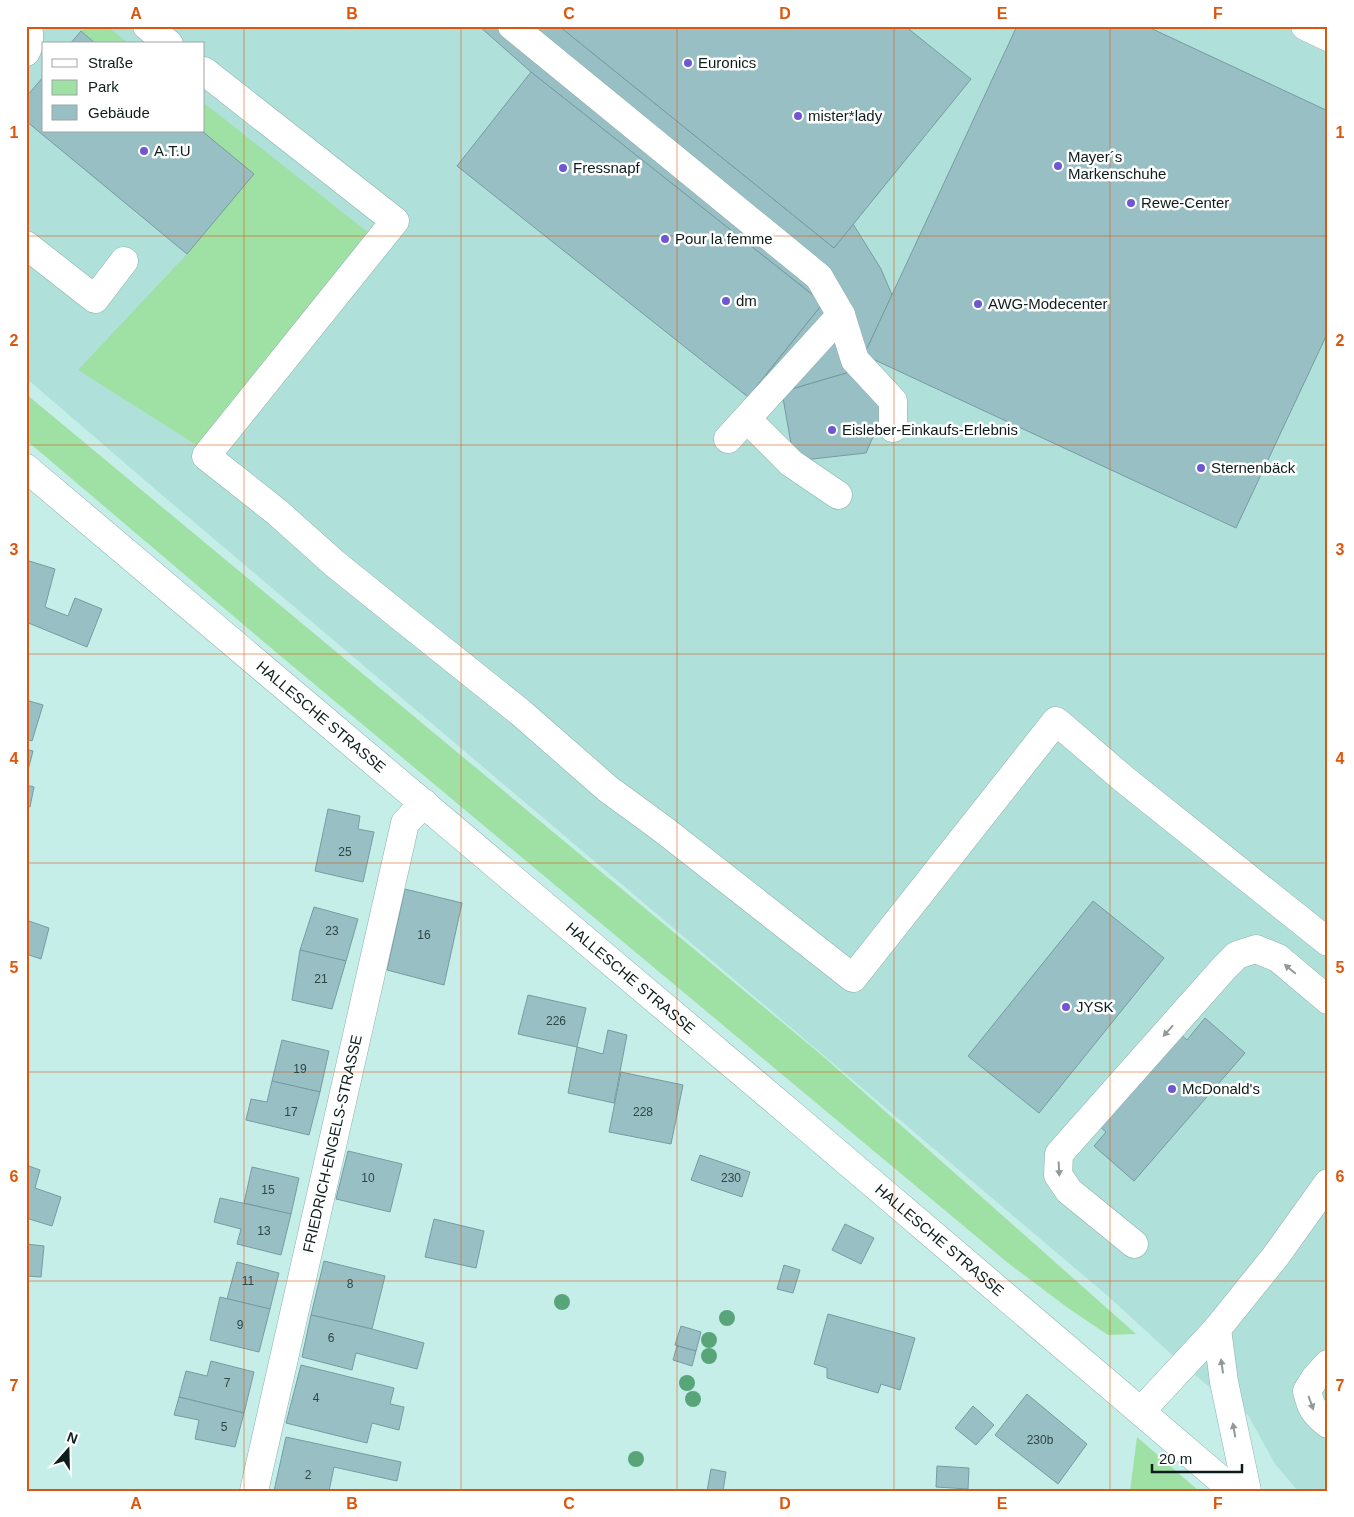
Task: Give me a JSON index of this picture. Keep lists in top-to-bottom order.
{
  "streets": {
    "street": ["HALLESCHE STRASSE", "FRIEDRICH-ENGELS-STRASSE"]
  },
  "crossings": [
    ["HALLESCHE STRASSE", "FRIEDRICH-ENGELS-STRASSE"]
  ],
  "places": [
    "Euronics",
    "mister*lady",
    "A.T.U",
    "Mayer´s Markenschuhe",
    "Fressnapf",
    "Rewe-Center",
    "Pour la femme",
    "dm",
    "AWG-Modecenter",
    "Eisleber-Einkaufs-Erlebnis",
    "Sternenbäck",
    "JYSK",
    "McDonald's"
  ],
  "house_numbers": [
    "25",
    "23",
    "16",
    "21",
    "226",
    "19",
    "17",
    "228",
    "10",
    "230",
    "15",
    "13",
    "11",
    "8",
    "9",
    "6",
    "7",
    "4",
    "5",
    "230b",
    "2"
  ],
  "legend": ["Straße", "Park", "Gebäude"],
  "scale_bar": "20 m",
  "north": "top",
  "grid": {
    "columns": [
      "A",
      "B",
      "C",
      "D",
      "E",
      "F"
    ],
    "rows": [
      "1",
      "2",
      "3",
      "4",
      "5",
      "6",
      "7"
    ]
  }
}
